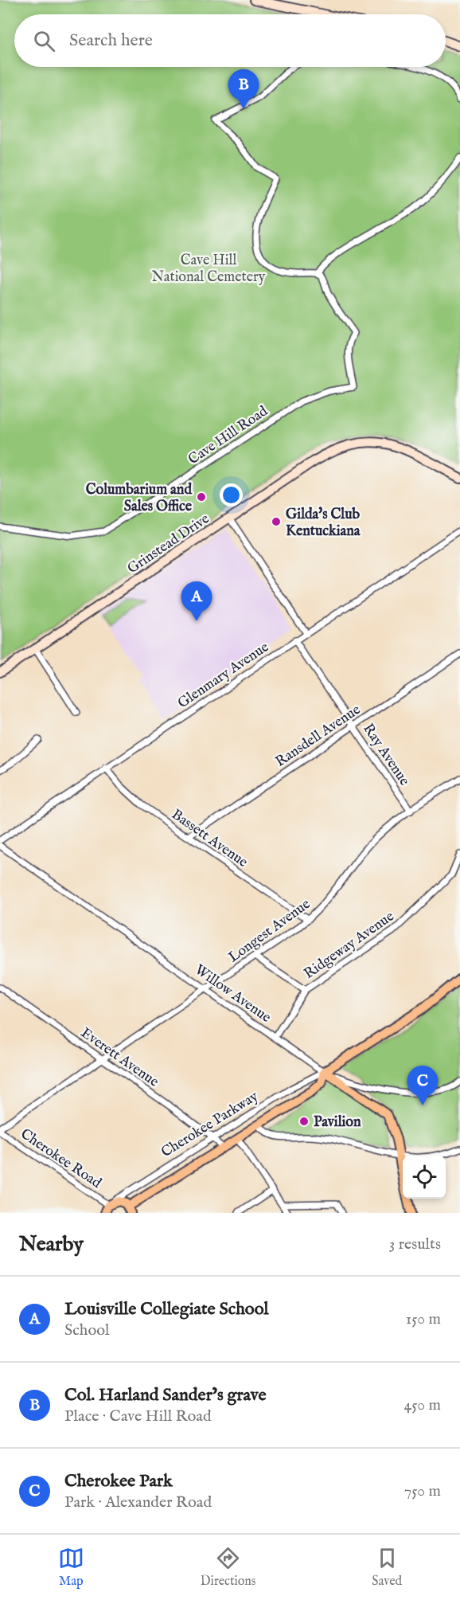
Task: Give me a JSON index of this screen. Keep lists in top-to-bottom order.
{
  "streets": {
    "main road": ["Grinstead Drive", "Willow Avenue", "Cherokee Parkway"],
    "street": [
      "Cave Hill Road",
      "Glenmary Avenue",
      "Ransdell Avenue",
      "Ray Avenue",
      "Bassett Avenue",
      "Longest Avenue",
      "Ridgeway Avenue",
      "Everett Avenue",
      "Cherokee Road"
    ]
  },
  "crossings": [
    ["Glenmary Avenue", "Ray Avenue"],
    ["Glenmary Avenue", "Bassett Avenue"],
    ["Ransdell Avenue", "Ray Avenue"],
    ["Ransdell Avenue", "Bassett Avenue"],
    ["Ray Avenue", "Longest Avenue"],
    ["Bassett Avenue", "Longest Avenue"],
    ["Longest Avenue", "Willow Avenue"],
    ["Longest Avenue", "Everett Avenue"],
    ["Ridgeway Avenue", "Willow Avenue"],
    ["Willow Avenue", "Cherokee Parkway"],
    ["Everett Avenue", "Cherokee Parkway"],
    ["Cherokee Parkway", "Cherokee Road"]
  ],
  "parks": ["Cave Hill National Cemetery"],
  "places": ["Columbarium and Sales Office", "Gilda's Club Kentuckiana", "Pavilion"],
  "page": {
    "search": "Search here",
    "pins": ["B", "A", "C"],
    "heading": ["Nearby", "3 results"],
    "list": [
      {
        "mark": "A",
        "name": "Louisville Collegiate School",
        "note": "School",
        "value": "150 m"
      },
      {
        "mark": "B",
        "name": "Col. Harland Sander’s grave",
        "note": "Place · Cave Hill Road",
        "value": "450 m"
      },
      {
        "mark": "C",
        "name": "Cherokee Park",
        "note": "Park · Alexander Road",
        "value": "750 m"
      }
    ],
    "nav": ["Map", "Directions", "Saved"]
  }
}
